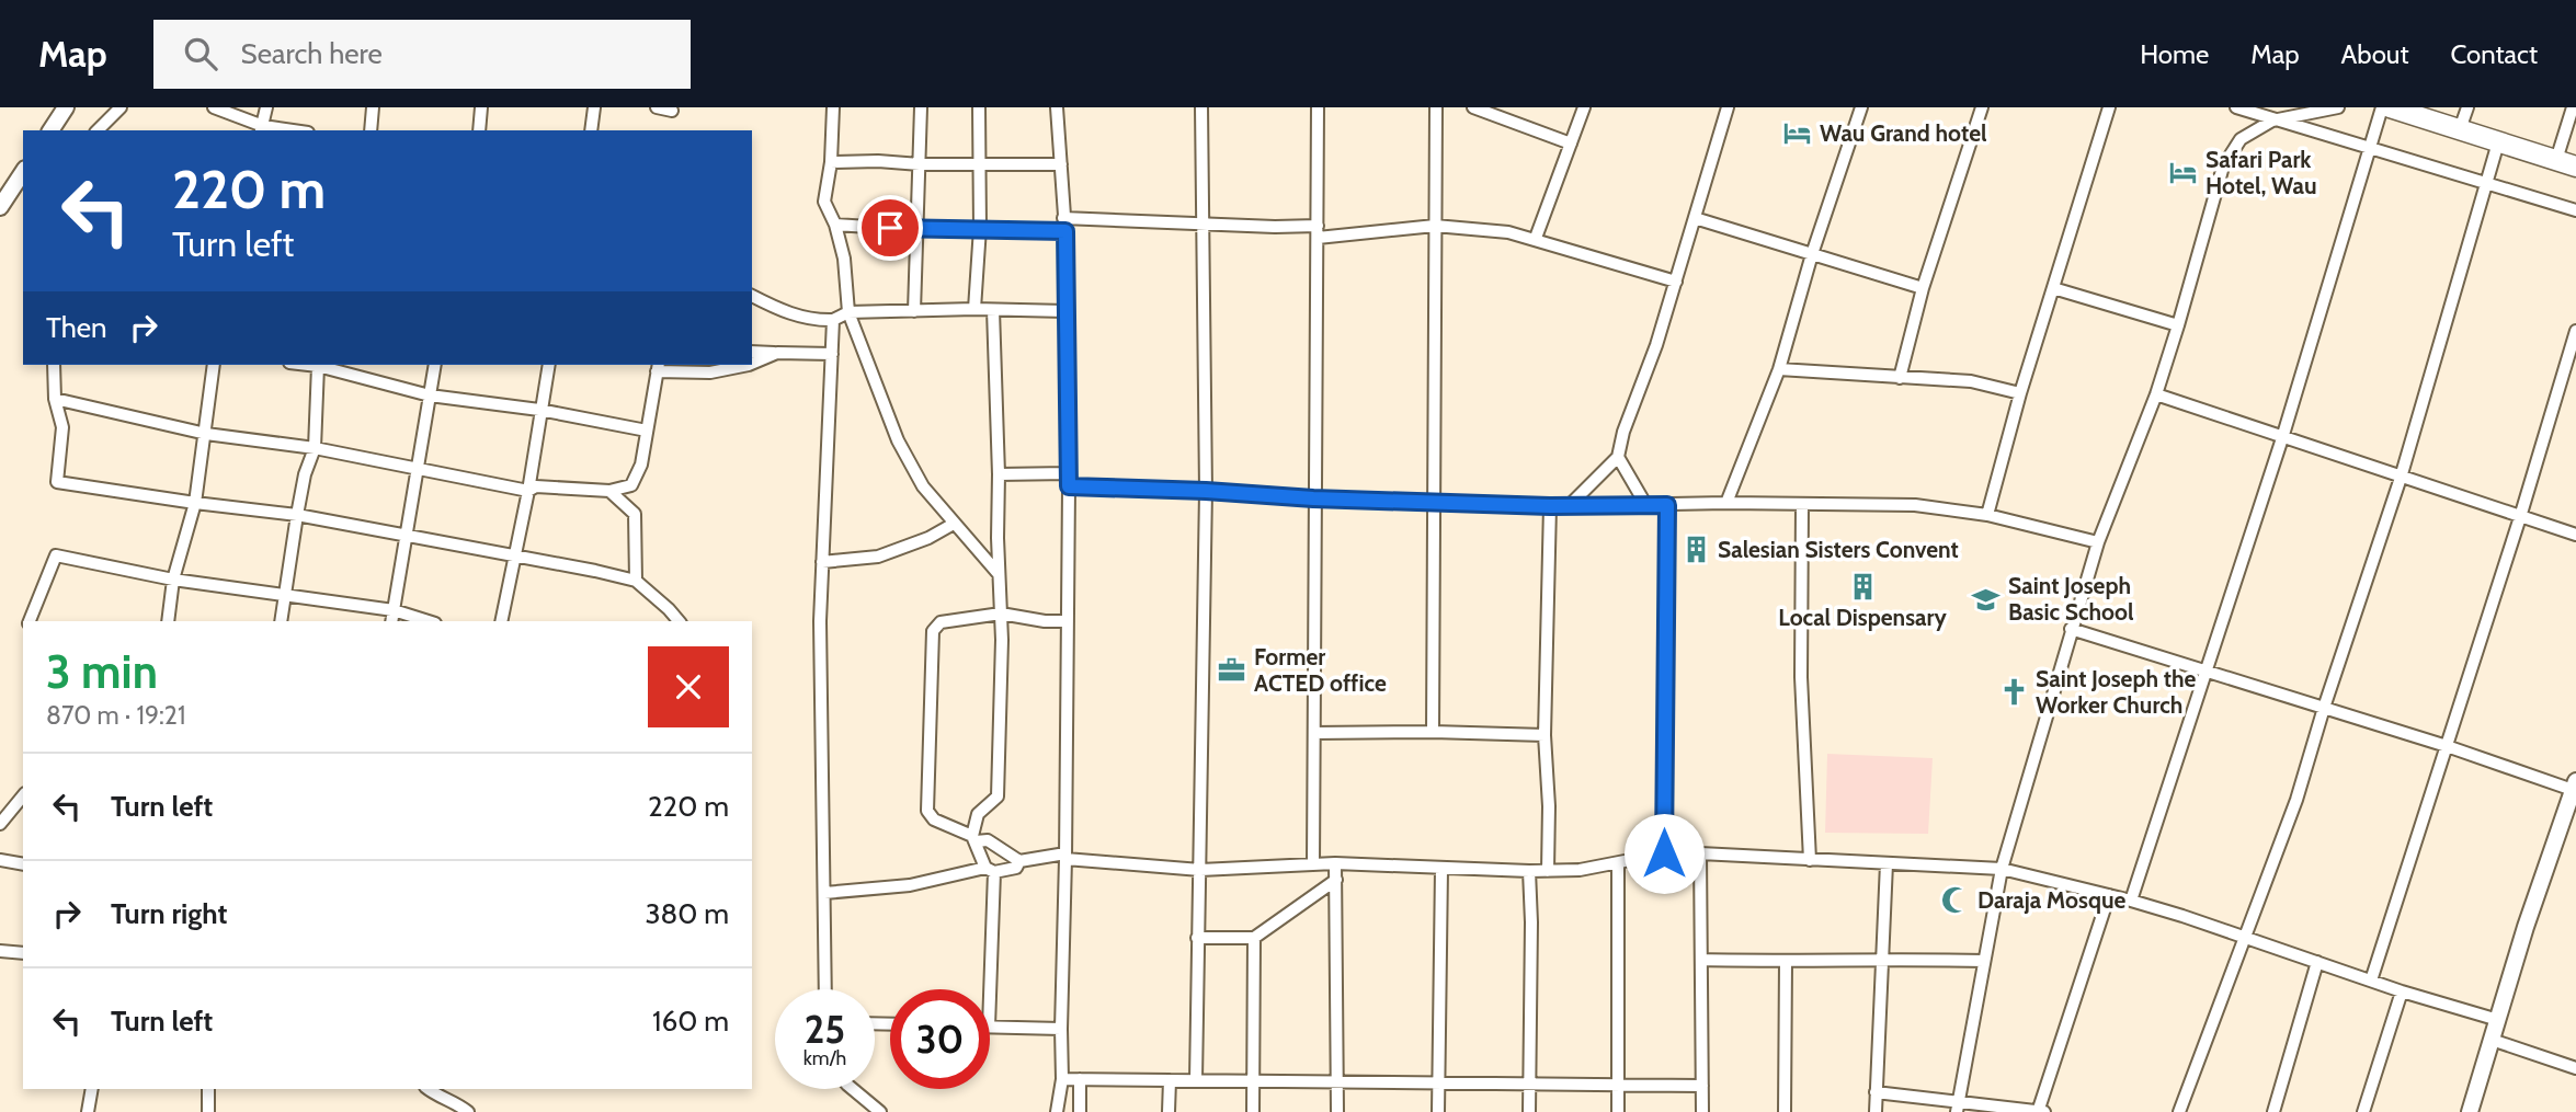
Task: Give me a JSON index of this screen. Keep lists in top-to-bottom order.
{
  "places": {
    "hotel": ["Wau Grand hotel", "Safari Park Hotel, Wau"],
    "building": ["Salesian Sisters Convent", "Local Dispensary"],
    "school or university": ["Saint Joseph Basic School"],
    "office": ["Former ACTED office"],
    "church": ["Saint Joseph the Worker Church"],
    "mosque": ["Daraja Mosque"]
  },
  "page": {
    "header": "Map",
    "search": "Search here",
    "nav": [
      "Home",
      "Map",
      "About",
      "Contact"
    ],
    "turn": ["220 m", "Turn left"],
    "then": "Then",
    "heading": ["3 min", "870 m · 19:21"],
    "list": [
      {
        "name": "Turn left",
        "value": "220 m"
      },
      {
        "name": "Turn right",
        "value": "380 m"
      },
      {
        "name": "Turn left",
        "value": "160 m"
      }
    ],
    "speed": "25 km/h",
    "limit": "30"
  }
}
